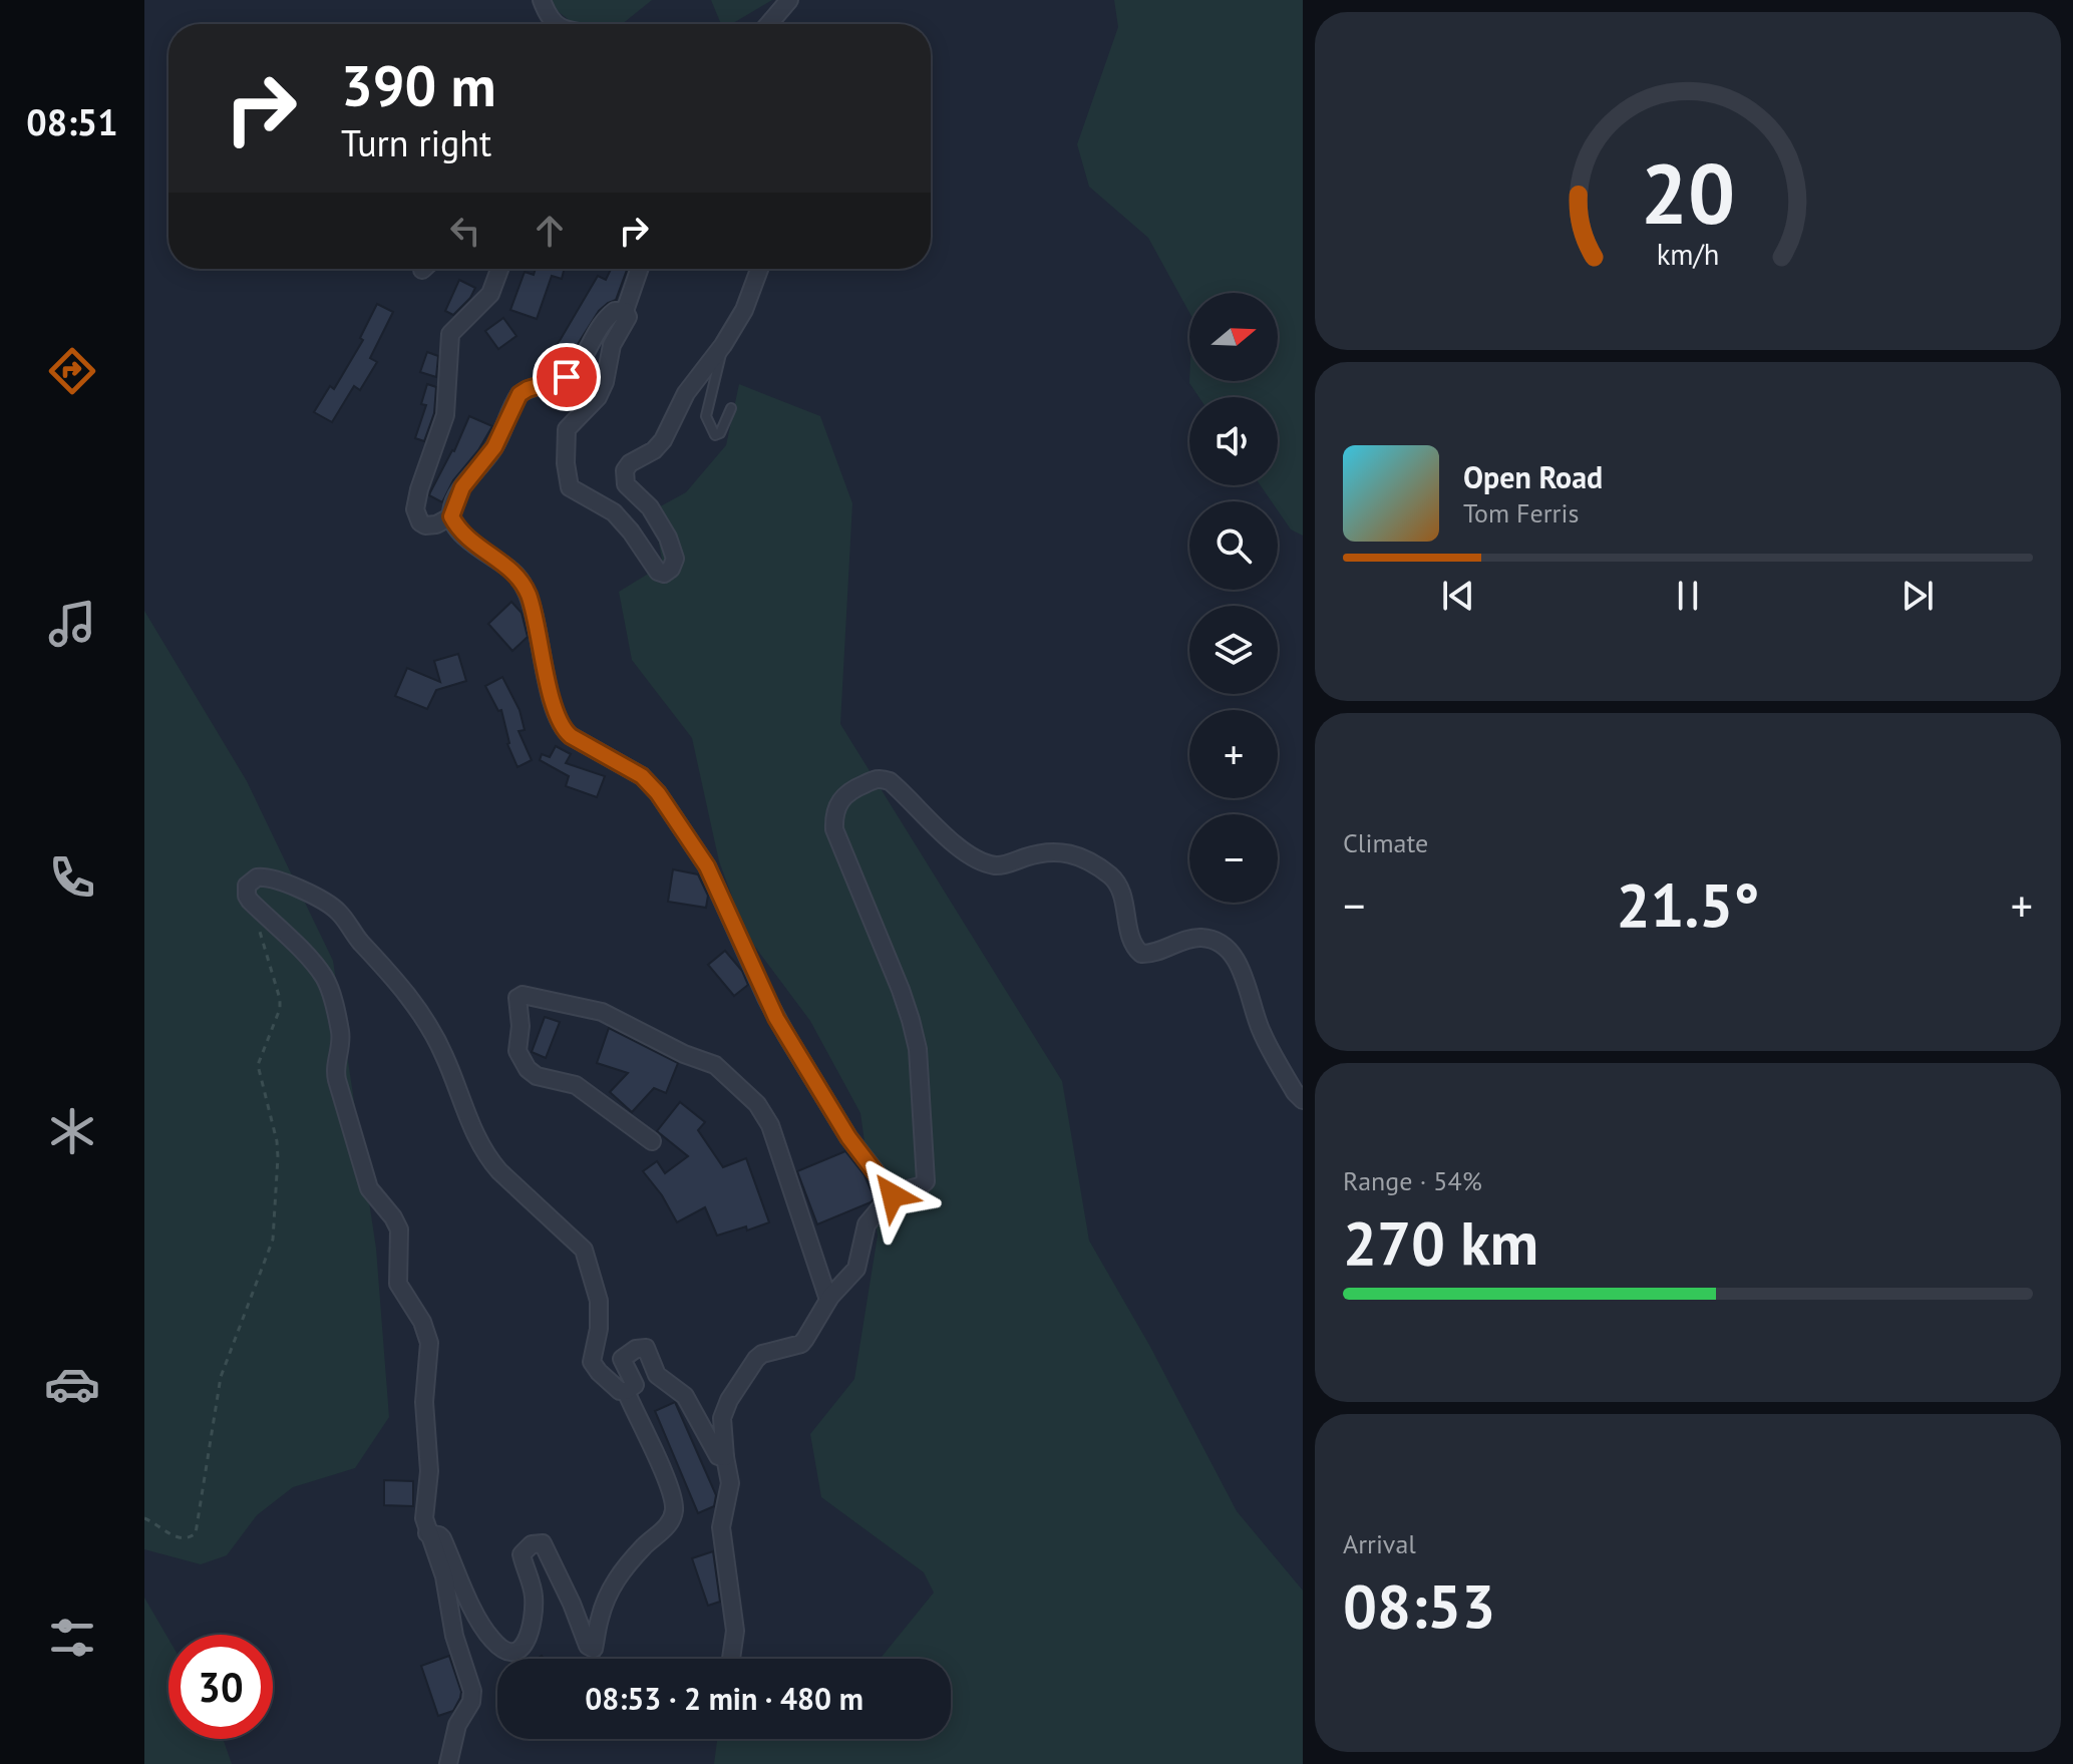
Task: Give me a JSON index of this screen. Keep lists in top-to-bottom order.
{
  "north": "right",
  "page": {
    "tabs": "08:51",
    "turn": ["390 m", "Turn right"],
    "map_buttons": ["+", "−"],
    "song": ["Open Road", "Tom Ferris"],
    "tile": [
      "Climate",
      ["Range · 54%", "270 km"],
      ["Arrival", "08:53"]
    ],
    "heat": ["−", "21.5°", "+"],
    "limit": "30",
    "trip": "08:53 · 2 min · 480 m",
    "gauge": ["20", "km/h"]
  }
}
